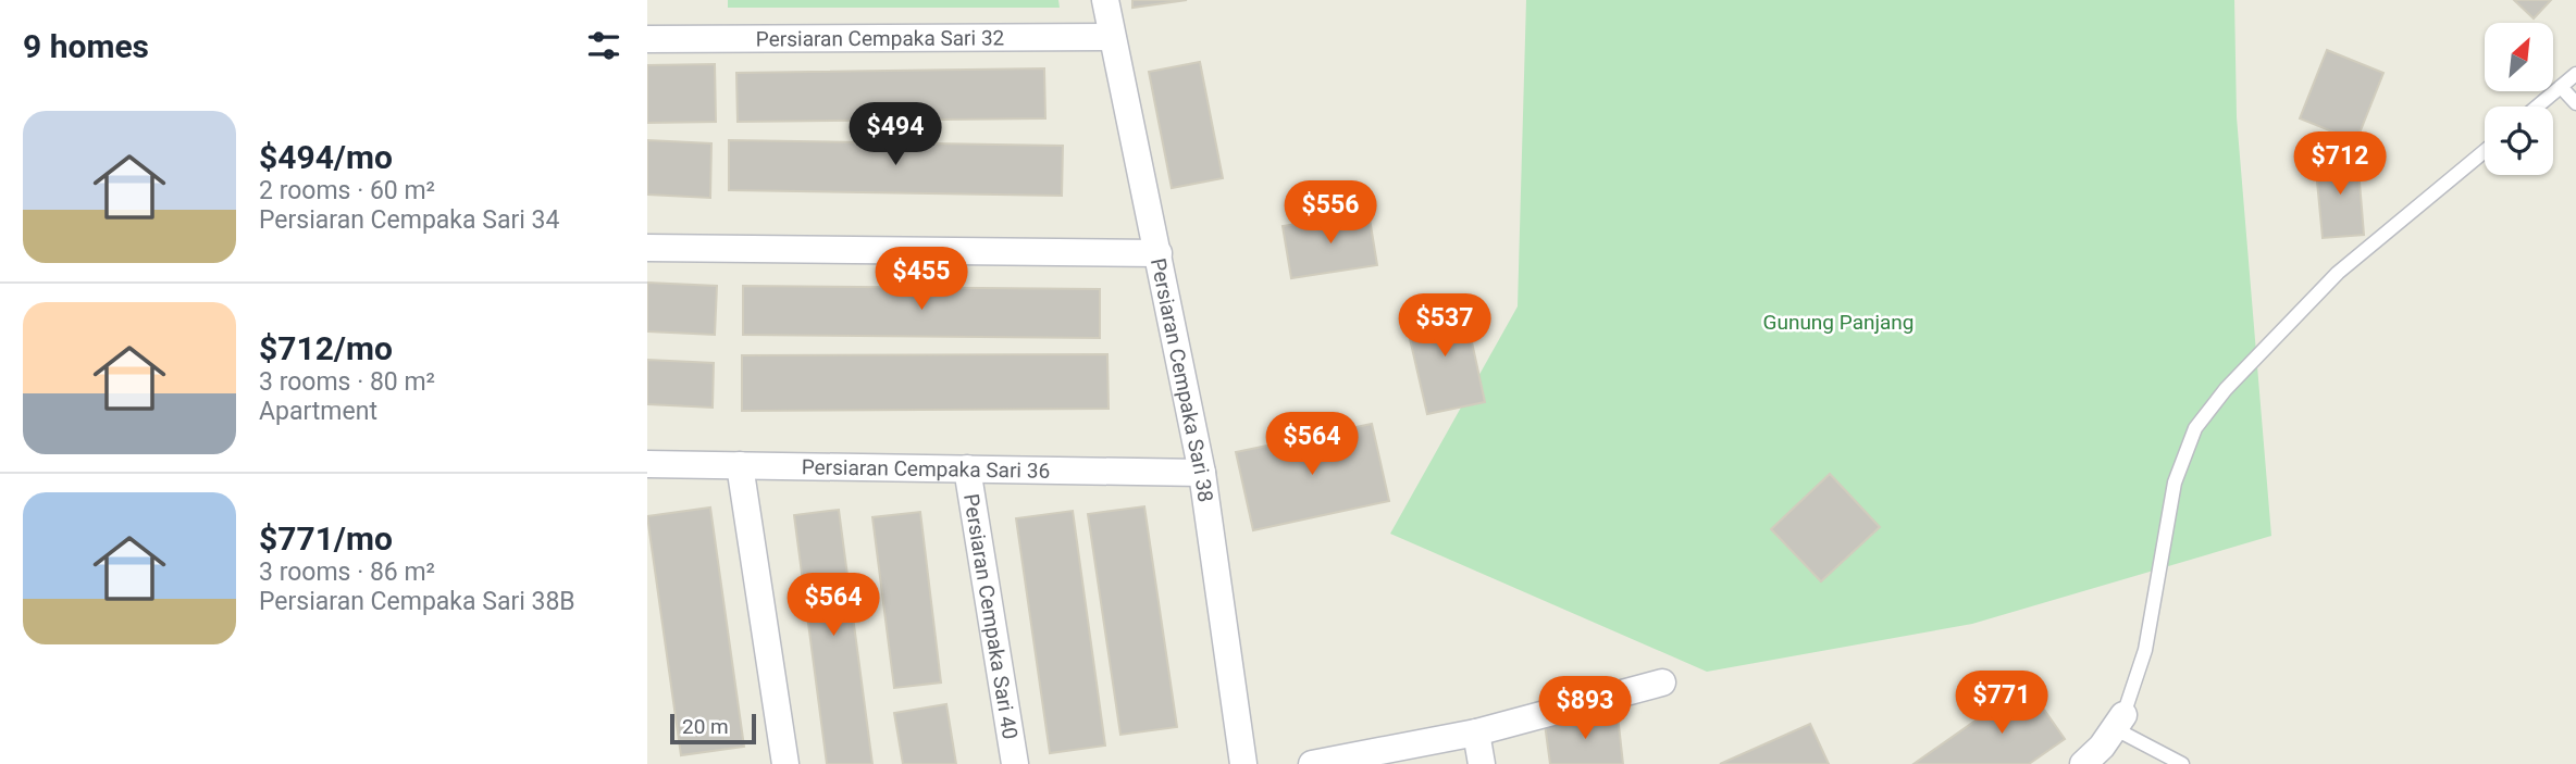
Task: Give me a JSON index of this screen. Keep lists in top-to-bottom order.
{
  "streets": {
    "street": [
      "Persiaran Cempaka Sari 32",
      "Persiaran Cempaka Sari 38",
      "Persiaran Cempaka Sari 36",
      "Persiaran Cempaka Sari 40"
    ]
  },
  "crossings": [
    ["Persiaran Cempaka Sari 32", "Persiaran Cempaka Sari 38"],
    ["Persiaran Cempaka Sari 38", "Persiaran Cempaka Sari 36"],
    ["Persiaran Cempaka Sari 36", "Persiaran Cempaka Sari 40"]
  ],
  "parks": ["Gunung Panjang"],
  "scale_bar": "20 m",
  "north": "top right",
  "page": {
    "heading": "9 homes",
    "list": [
      {
        "name": "$494/mo",
        "note": "2 rooms · 60 m² · Persiaran Cempaka Sari 34"
      },
      {
        "name": "$712/mo",
        "note": "3 rooms · 80 m² · Apartment"
      },
      {
        "name": "$771/mo",
        "note": "3 rooms · 86 m² · Persiaran Cempaka Sari 38B"
      }
    ],
    "price": [
      "$494",
      "$712",
      "$556",
      "$455",
      "$537",
      "$564",
      "$564",
      "$771",
      "$893"
    ],
    "scale": "20 m"
  }
}
